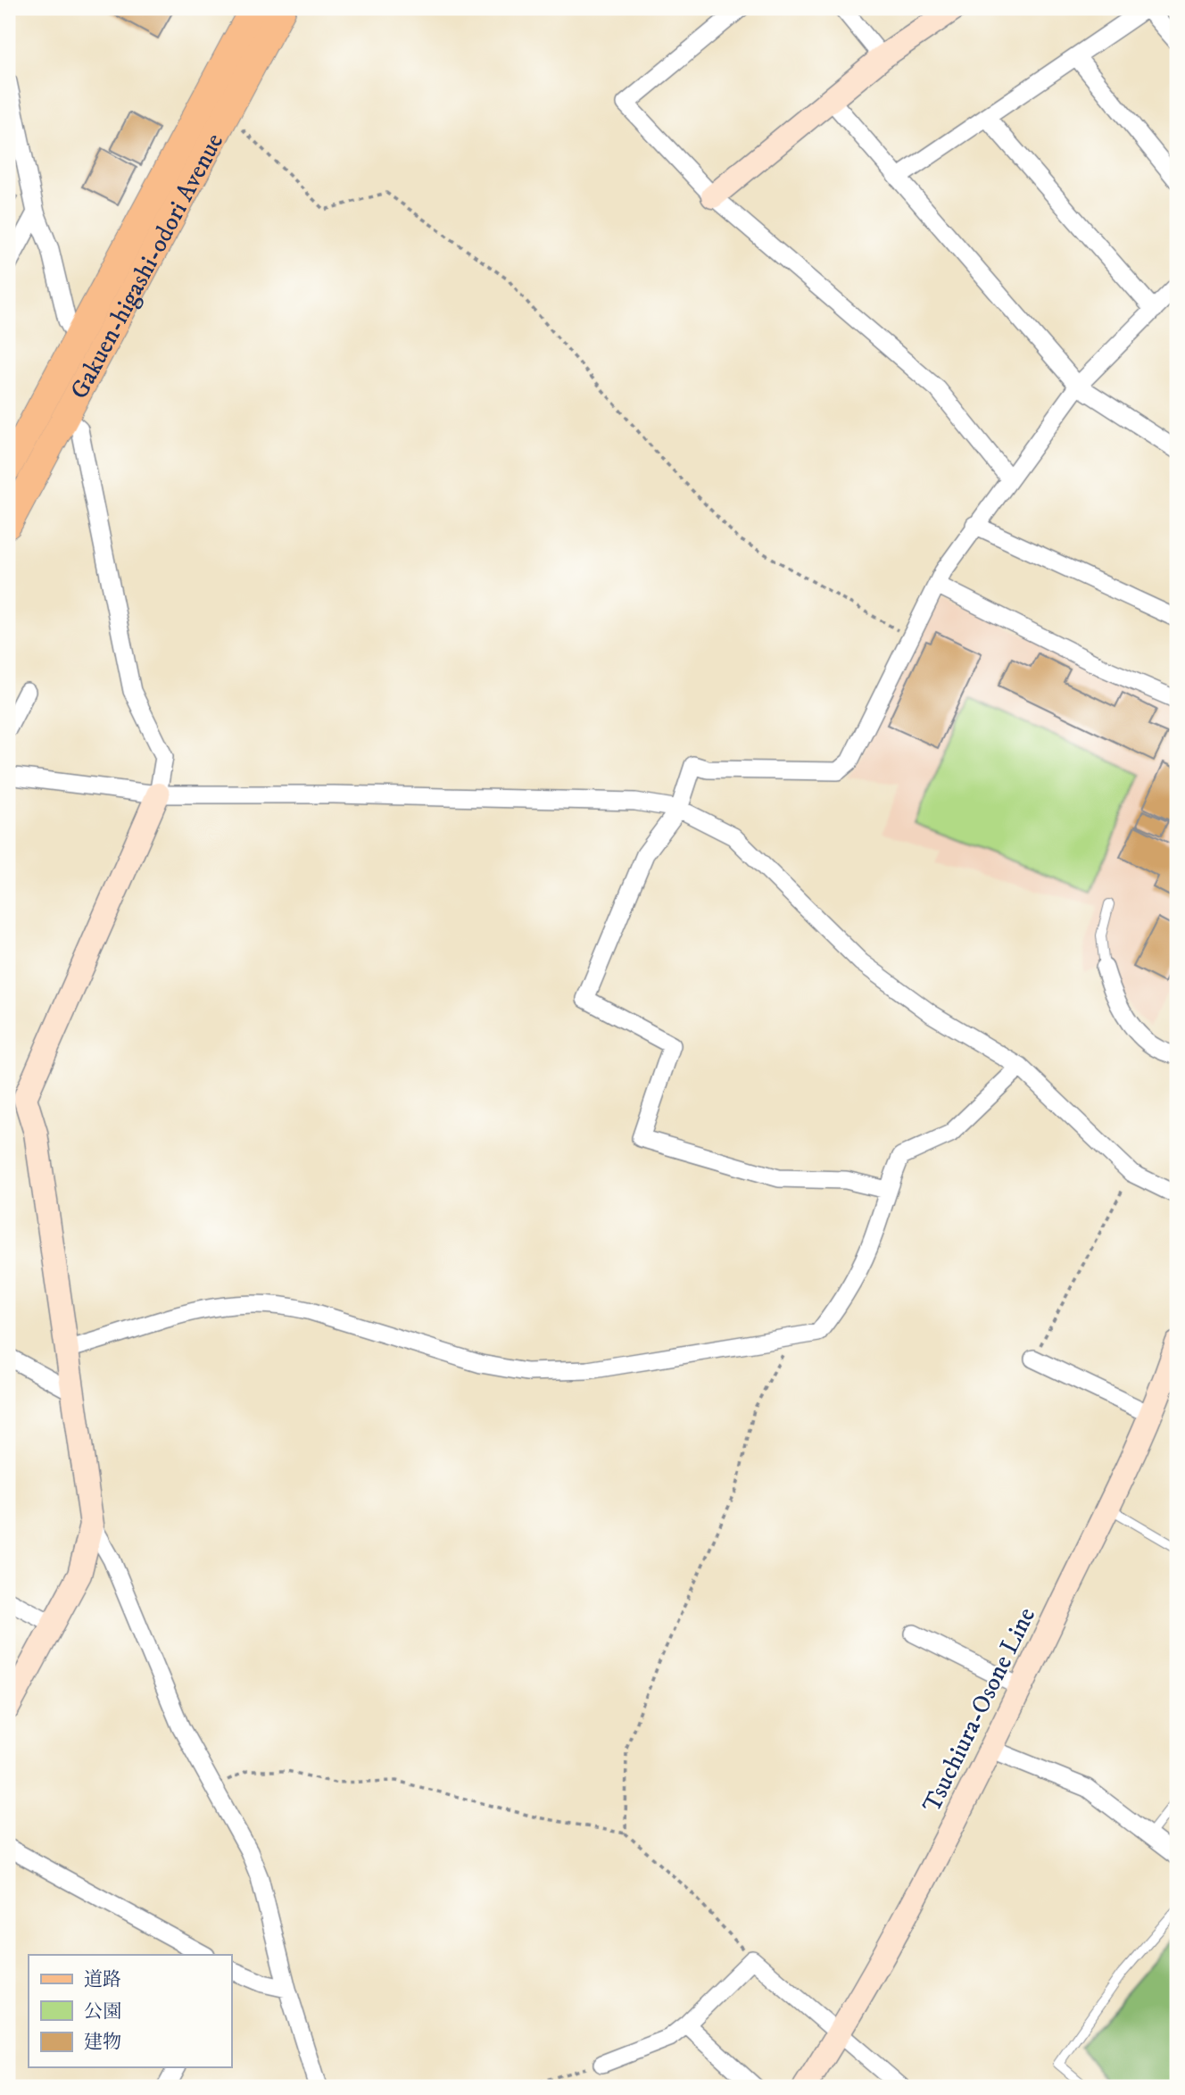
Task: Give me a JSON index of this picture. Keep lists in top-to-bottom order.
{
  "streets": {
    "main road": ["Gakuen-higashi-odori Avenue"],
    "street": ["Tsuchiura-Osone Line"]
  },
  "legend": ["道路", "公園", "建物"]
}
